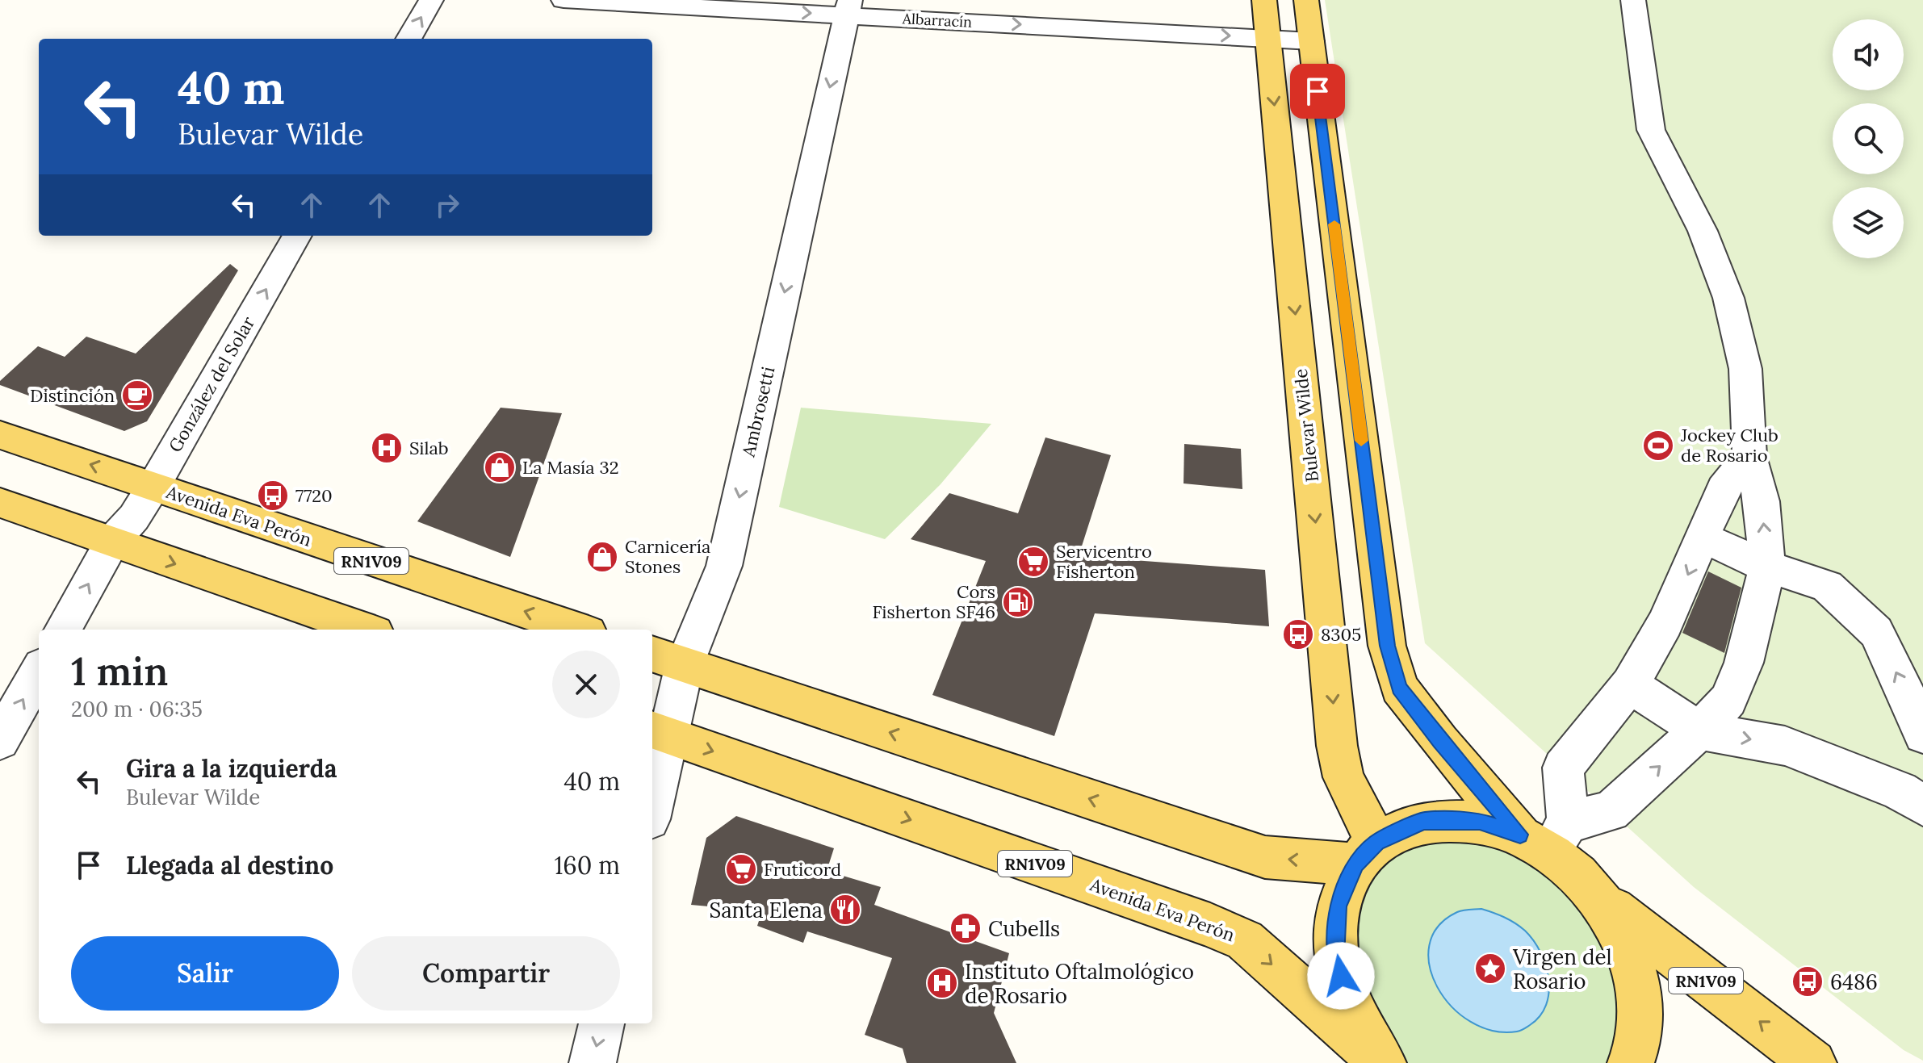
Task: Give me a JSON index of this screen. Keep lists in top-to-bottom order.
{
  "streets": {
    "main road": ["Bulevar Wilde", "Avenida Eva Perón", "RN1V09"],
    "street": ["Albarracín", "González del Solar", "Ambrosetti"]
  },
  "crossings": [
    ["Albarracín", "Ambrosetti"],
    ["Albarracín", "Bulevar Wilde"],
    ["González del Solar", "Avenida Eva Perón"],
    ["Ambrosetti", "Avenida Eva Perón"],
    ["Ambrosetti", "RN1V09"],
    ["Bulevar Wilde", "RN1V09"]
  ],
  "one_way": ["Albarracín", "González del Solar", "Ambrosetti"],
  "places": {
    "cafe": ["Distinción"],
    "sports": ["Jockey Club de Rosario"],
    "hospital": ["Silab", "Instituto Oftalmológico de Rosario"],
    "shop": ["La Masía 32", "Carnicería Stones"],
    "bus stop": ["7720", "8305", "6486"],
    "supermarket": ["Servicentro Fisherton", "Fruticord"],
    "fuel station": ["Cors Fisherton SF46"],
    "restaurant": ["Santa Elena"],
    "pharmacy": ["Cubells"],
    "place": ["Virgen del Rosario"]
  },
  "page": {
    "turn": ["40 m", "Bulevar Wilde"],
    "heading": ["1 min", "200 m · 06:35"],
    "list": [
      {
        "name": "Gira a la izquierda",
        "note": "Bulevar Wilde",
        "value": "40 m"
      },
      {
        "name": "Llegada al destino",
        "value": "160 m"
      }
    ],
    "buttons": ["Salir", "Compartir"]
  }
}
